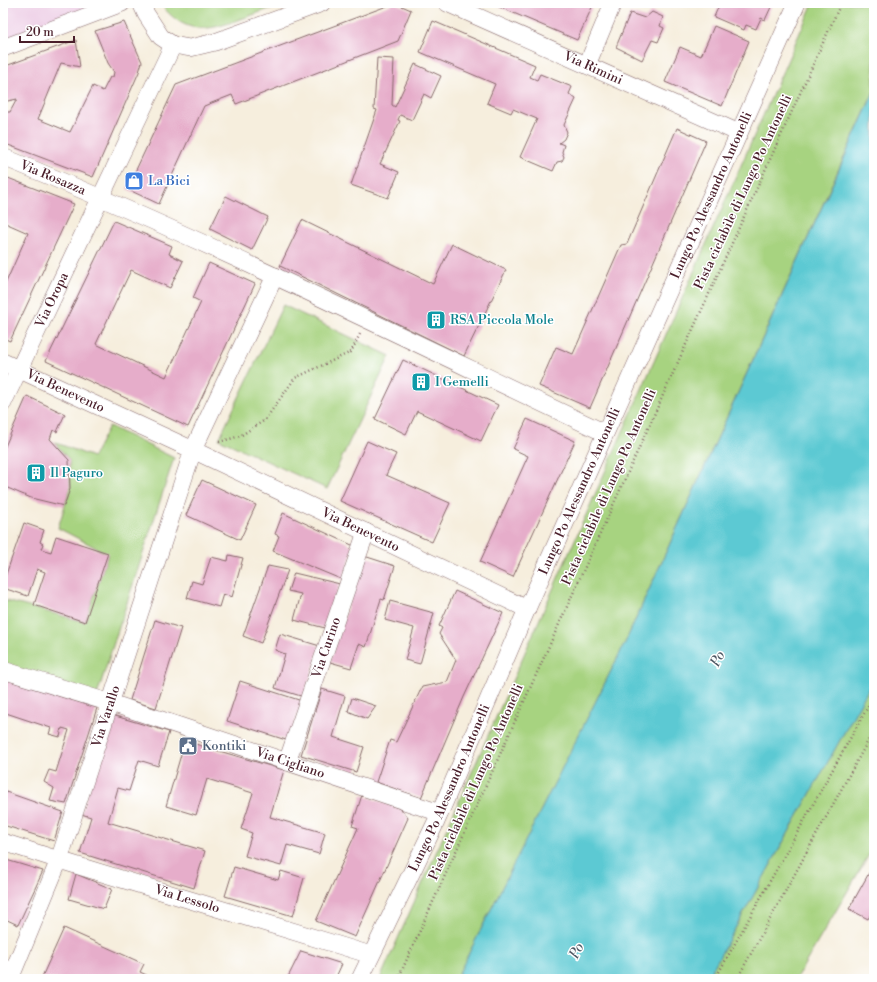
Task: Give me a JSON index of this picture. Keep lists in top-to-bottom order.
{
  "streets": {
    "street": [
      "Via Rimini",
      "Via Rosazza",
      "Lungo Po Alessandro Antonelli",
      "Via Oropa",
      "Via Benevento",
      "Via Curino",
      "Via Varallo",
      "Via Cigliano",
      "Via Lessolo"
    ],
    "path": ["Pista ciclabile di Lungo Po Antonelli"]
  },
  "crossings": [
    ["Via Rimini", "Lungo Po Alessandro Antonelli"],
    ["Via Rosazza", "Via Oropa"],
    ["Lungo Po Alessandro Antonelli", "Via Benevento"],
    ["Lungo Po Alessandro Antonelli", "Via Cigliano"],
    ["Lungo Po Alessandro Antonelli", "Via Lessolo"],
    ["Via Oropa", "Via Benevento"],
    ["Via Benevento", "Via Curino"],
    ["Via Benevento", "Via Varallo"],
    ["Via Curino", "Via Cigliano"],
    ["Via Varallo", "Via Cigliano"],
    ["Via Varallo", "Via Lessolo"]
  ],
  "water": ["Po"],
  "places": {
    "shop": ["La Bici"],
    "building": ["RSA Piccola Mole", "I Gemelli", "Il Paguro"],
    "public building": ["Kontiki"]
  },
  "scale_bar": "20 m"
}
